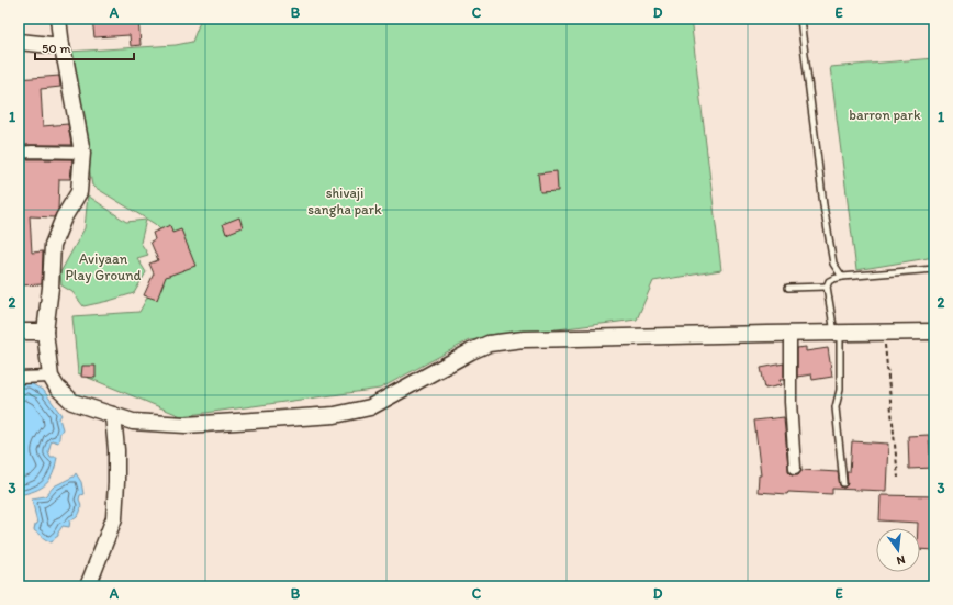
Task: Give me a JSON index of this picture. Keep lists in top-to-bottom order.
{
  "parks": ["barron park", "shivaji sangha park", "Aviyaan Play Ground"],
  "scale_bar": "50 m",
  "north": "bottom",
  "grid": {
    "columns": [
      "A",
      "B",
      "C",
      "D",
      "E"
    ],
    "rows": ["1", "2", "3"]
  }
}
